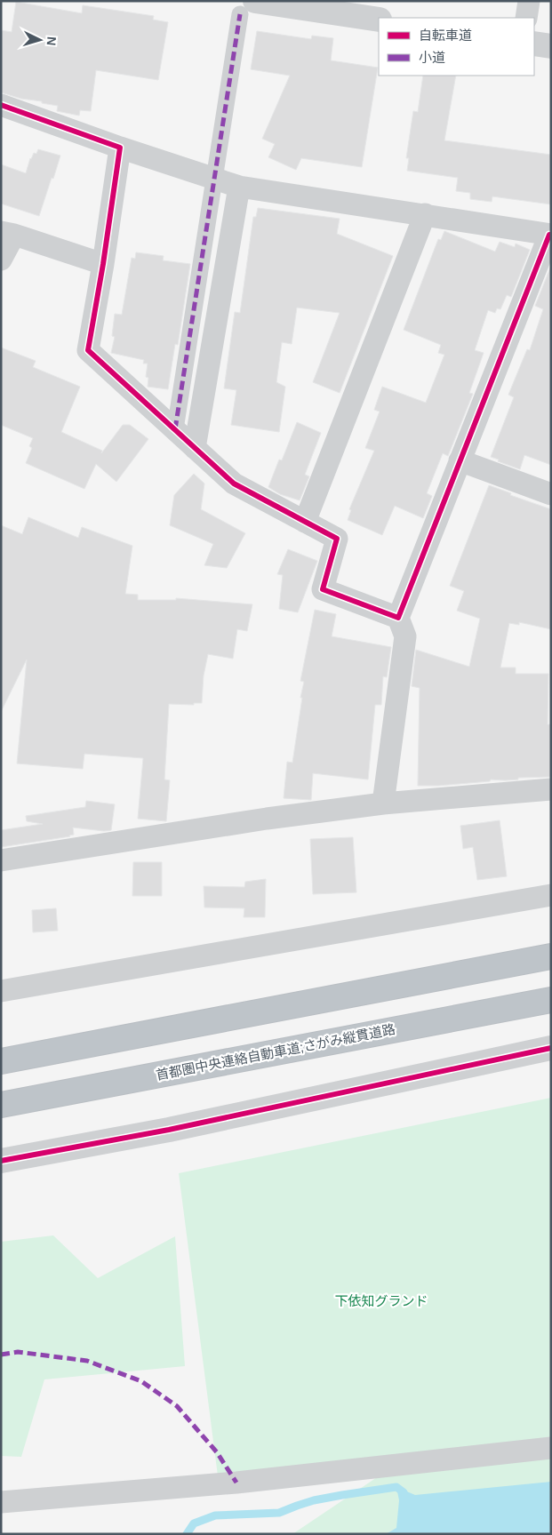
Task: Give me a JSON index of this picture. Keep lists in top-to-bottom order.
{
  "streets": {
    "highway": ["首都圏中央連絡自動車道;さがみ縦貫道路"]
  },
  "parks": ["下依知グランド"],
  "legend": ["自転車道", "小道"],
  "north": "right"
}
